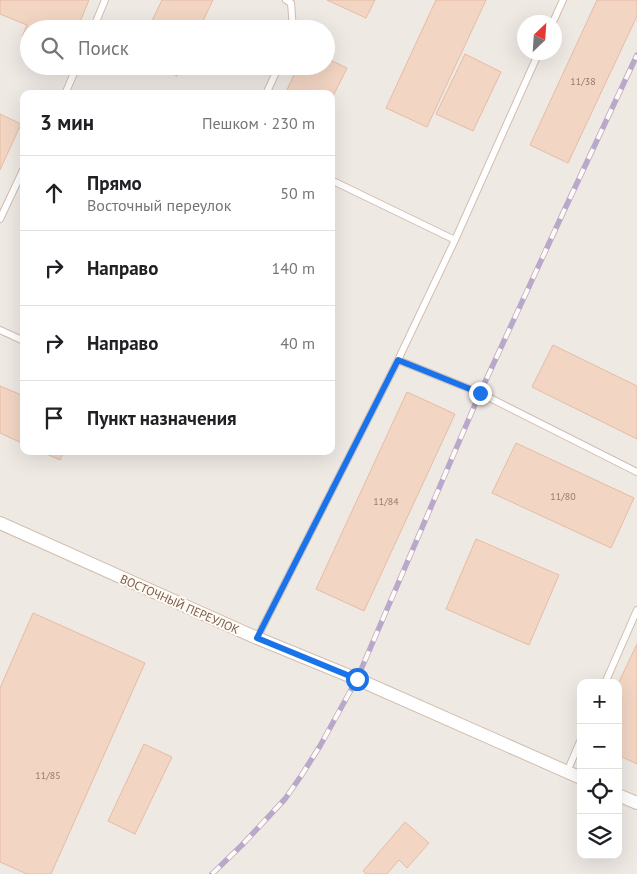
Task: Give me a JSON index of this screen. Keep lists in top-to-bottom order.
{
  "streets": {
    "street": ["ВОСТОЧНЫЙ ПЕРЕУЛОК"]
  },
  "house_numbers": [
    "11/38",
    "11/80",
    "11/84",
    "11/85"
  ],
  "north": "top right",
  "page": {
    "search": "Поиск",
    "heading": ["3 мин", "Пешком · 230 m"],
    "list": [
      ["Прямо", "Восточный переулок", "50 m"],
      ["Направо", "140 m"],
      ["Направо", "40 m"],
      "Пункт назначения"
    ],
    "map_buttons": ["+", "−"]
  }
}
